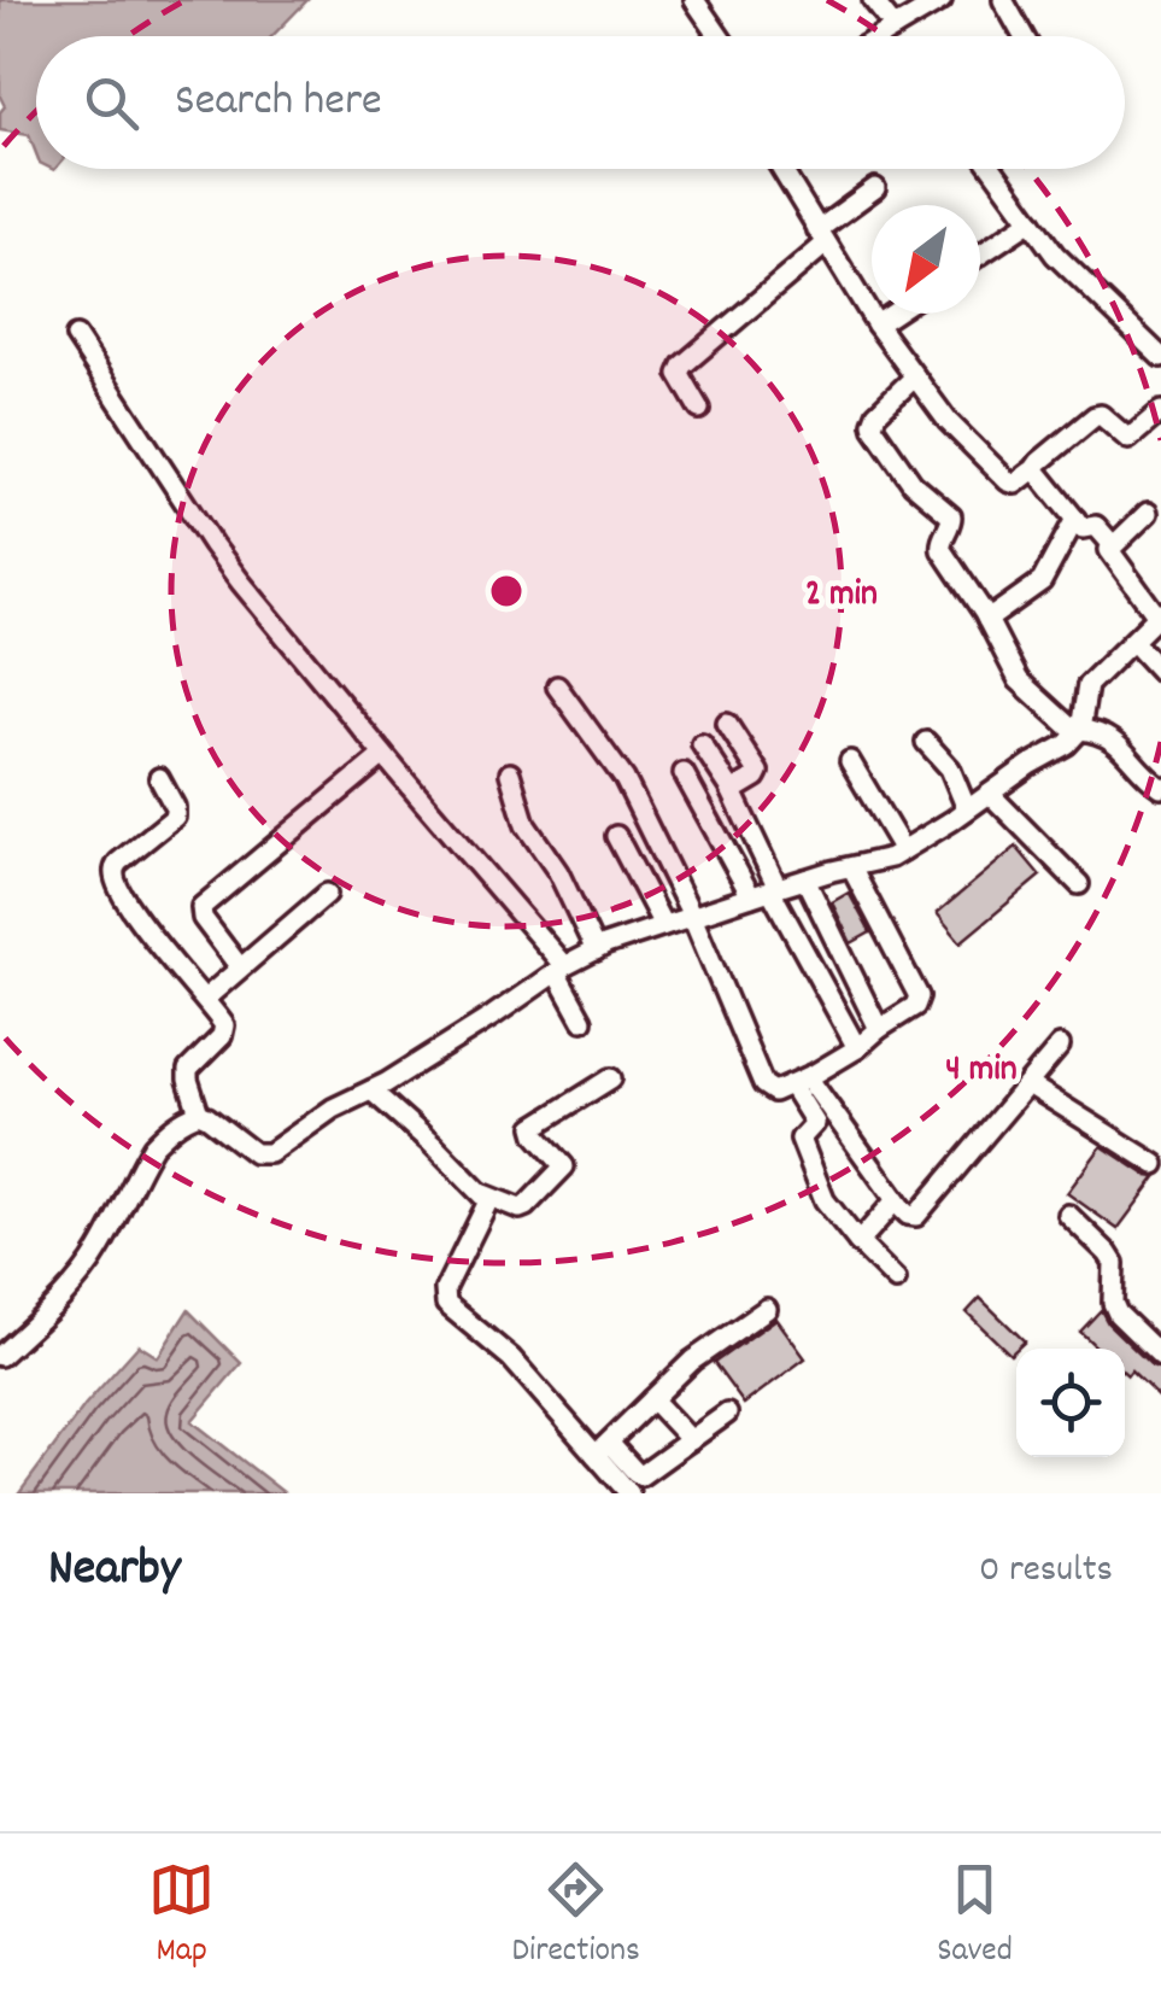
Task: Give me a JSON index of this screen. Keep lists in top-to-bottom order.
{
  "north": "bottom left",
  "page": {
    "search": "Search here",
    "heading": ["Nearby", "0 results"],
    "nav": ["Map", "Directions", "Saved"]
  },
  "rings": ["2 min", "4 min"]
}
